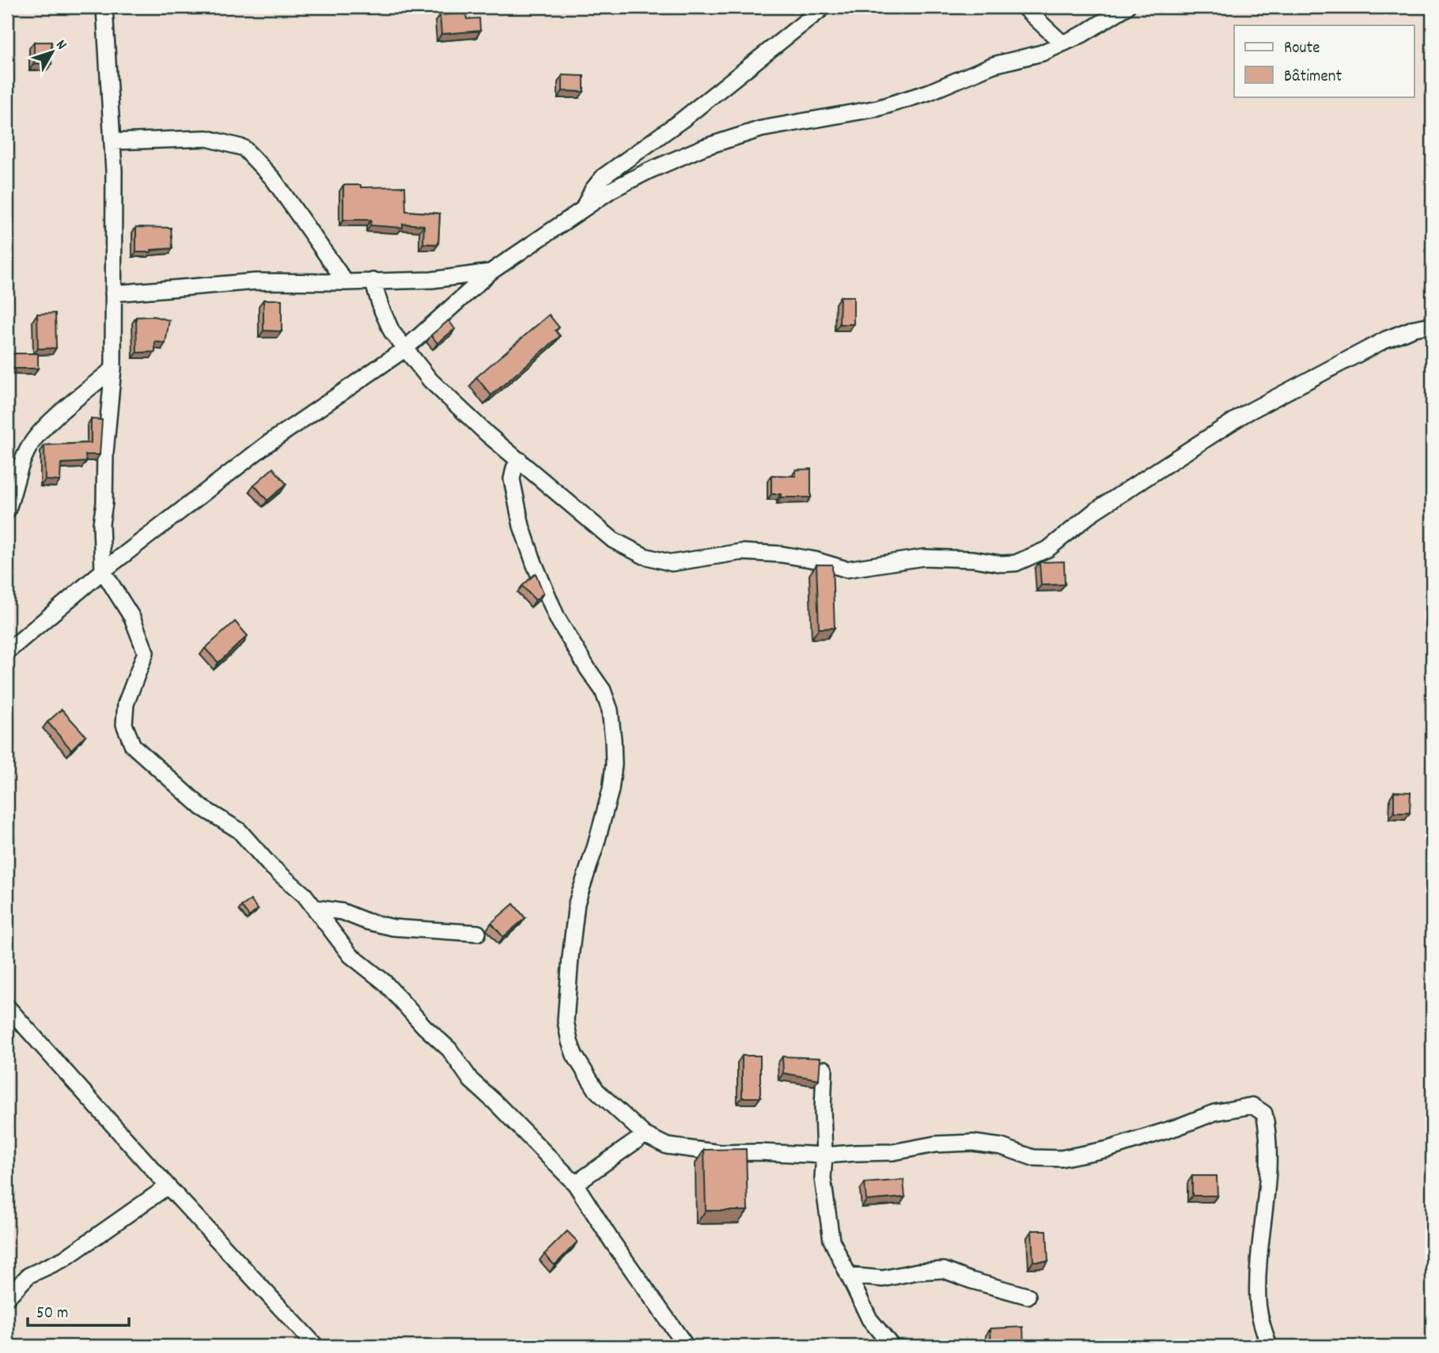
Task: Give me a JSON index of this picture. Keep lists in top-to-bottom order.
{
  "legend": ["Route", "Bâtiment"],
  "scale_bar": "50 m",
  "north": "top right"
}
